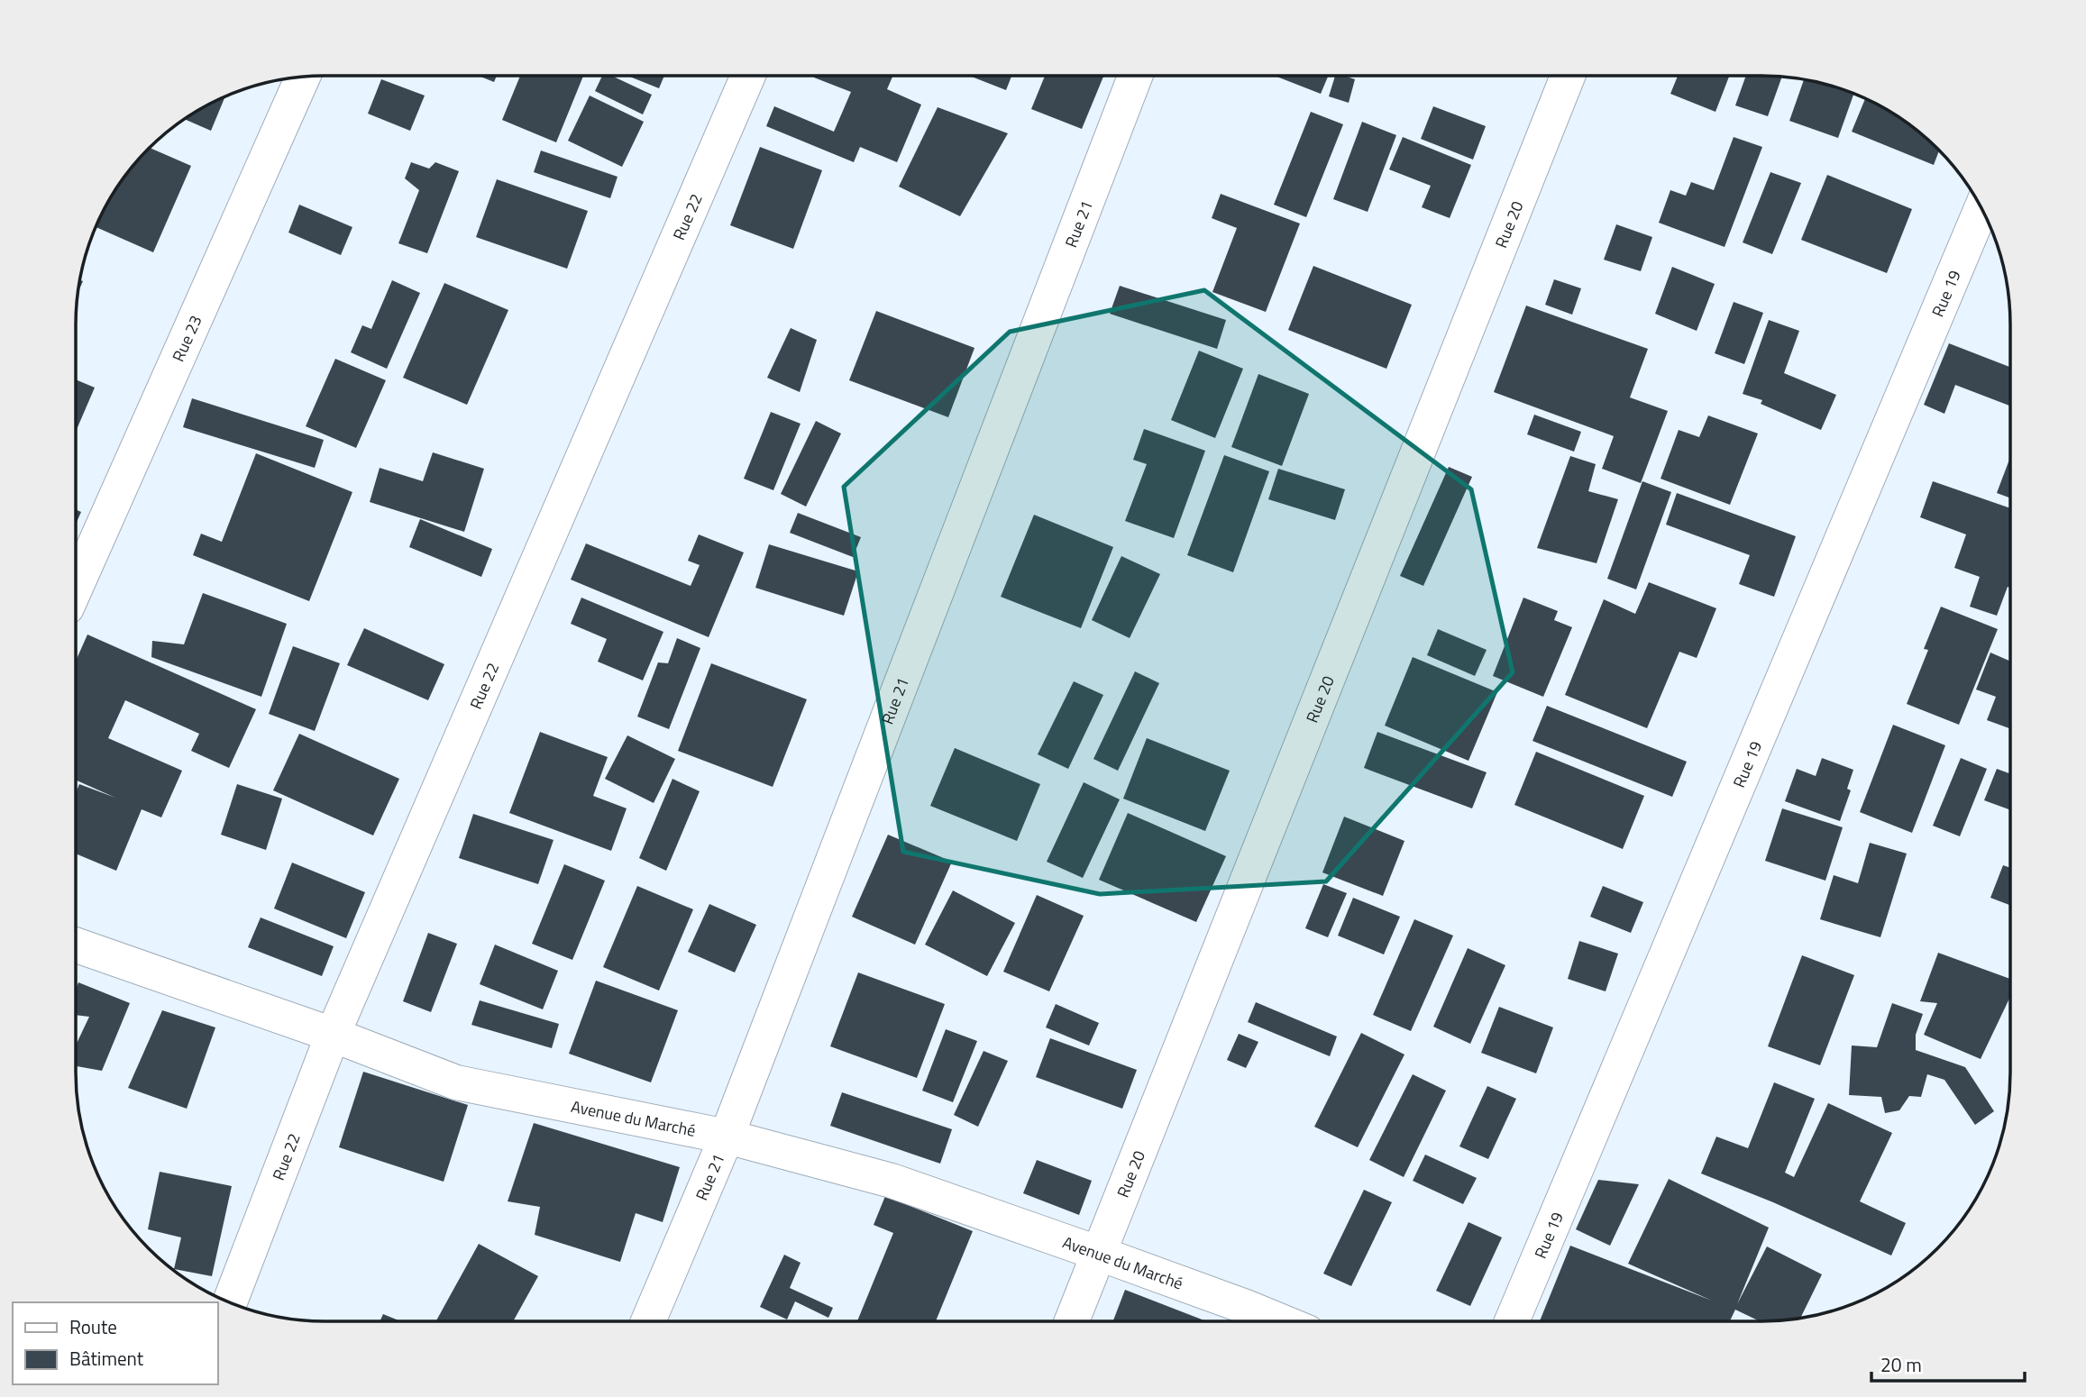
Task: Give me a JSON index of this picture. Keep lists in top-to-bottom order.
{
  "streets": {
    "street": [
      "Rue 22",
      "Rue 21",
      "Rue 20",
      "Rue 19",
      "Rue 23",
      "Avenue du Marché"
    ]
  },
  "crossings": [
    ["Rue 22", "Avenue du Marché"],
    ["Rue 21", "Avenue du Marché"],
    ["Rue 20", "Avenue du Marché"]
  ],
  "legend": ["Route", "Bâtiment"],
  "scale_bar": "20 m"
}
